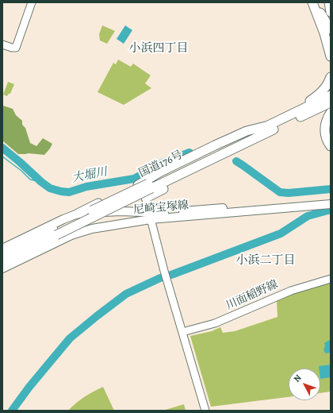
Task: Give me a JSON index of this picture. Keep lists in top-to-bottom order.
{
  "streets": {
    "highway": ["国道176号"],
    "main road": ["尼崎宝塚線"],
    "street": ["川面稲野線"]
  },
  "districts": ["小浜四丁目", "小浜二丁目"],
  "water": ["大堀川"],
  "north": "top left"
}
